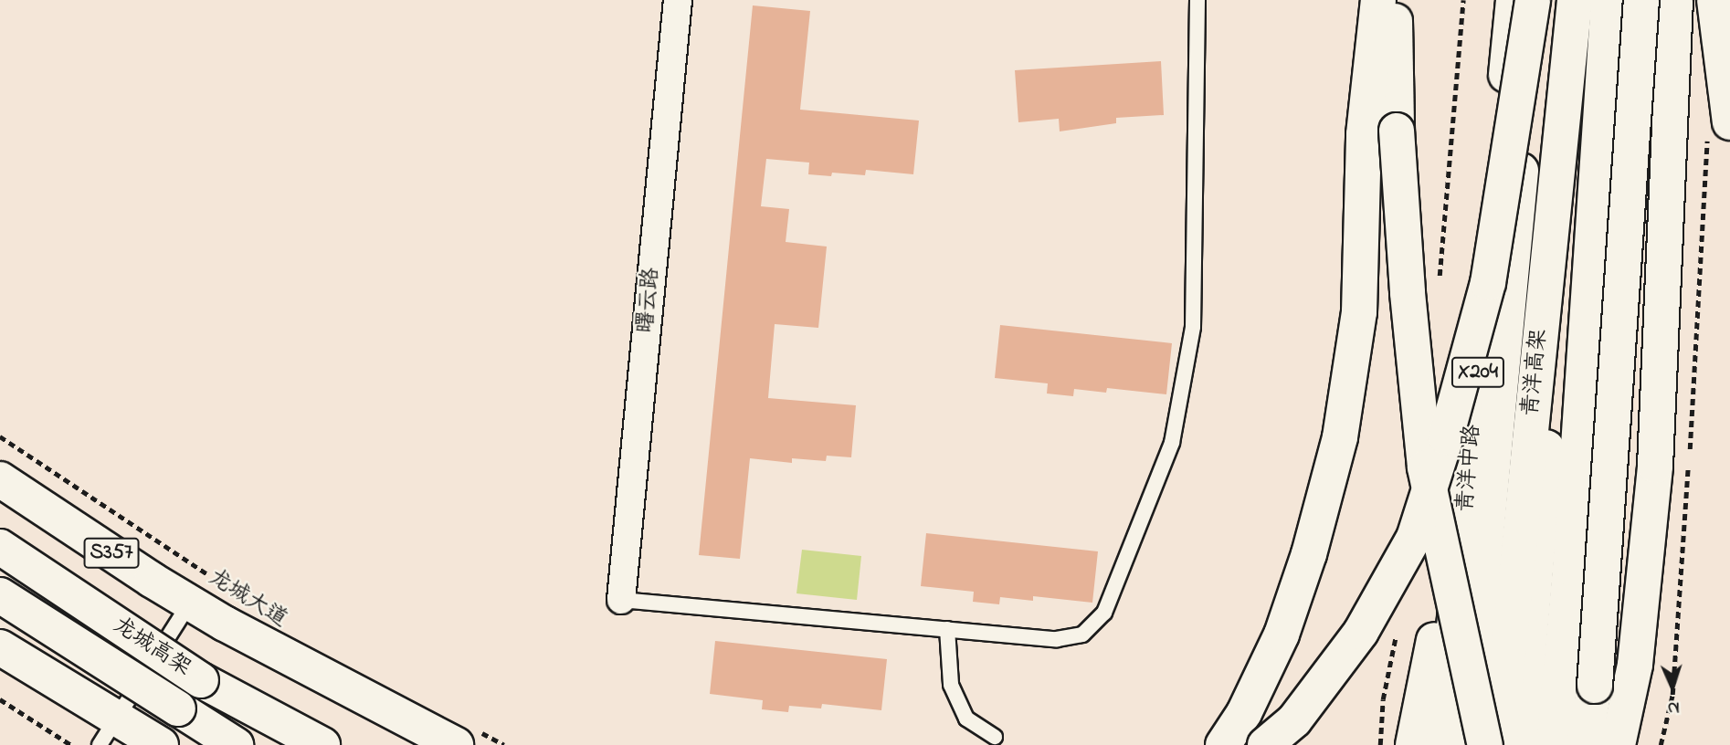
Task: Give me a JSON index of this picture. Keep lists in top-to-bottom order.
{
  "streets": {
    "main road": [
      "X204",
      "青洋高架",
      "青洋中路",
      "S357",
      "龙城大道",
      "龙城高架"
    ],
    "street": ["曙云路"]
  },
  "north": "bottom"
}
